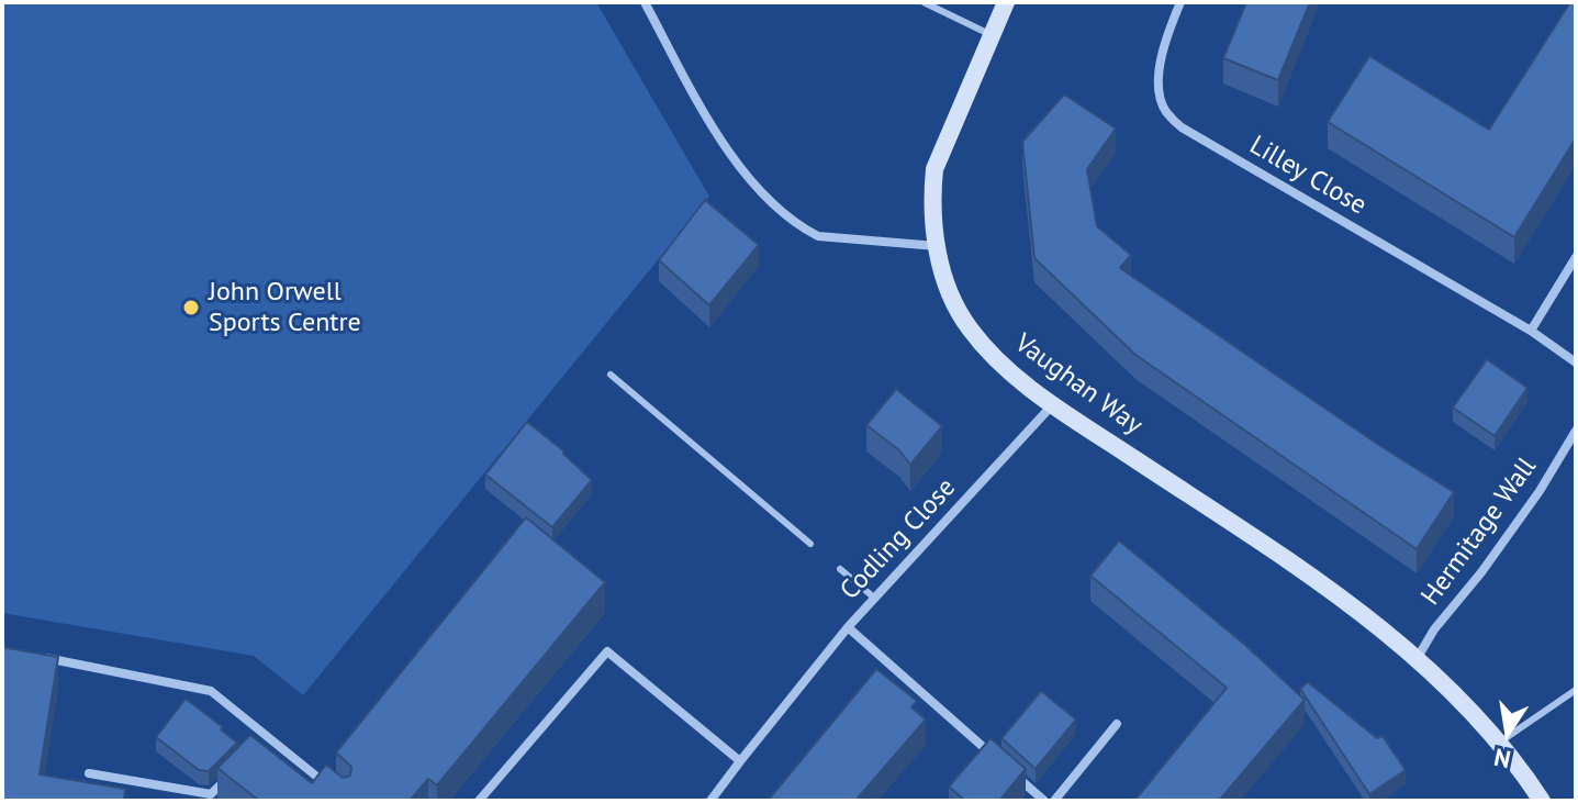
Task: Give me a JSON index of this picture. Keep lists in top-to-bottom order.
{
  "streets": {
    "street": [
      "Lilley Close",
      "Vaughan Way",
      "Hermitage Wall",
      "Codling Close"
    ]
  },
  "crossings": [
    ["Vaughan Way", "Hermitage Wall"],
    ["Vaughan Way", "Codling Close"]
  ],
  "places": ["John Orwell Sports Centre"],
  "north": "bottom"
}
